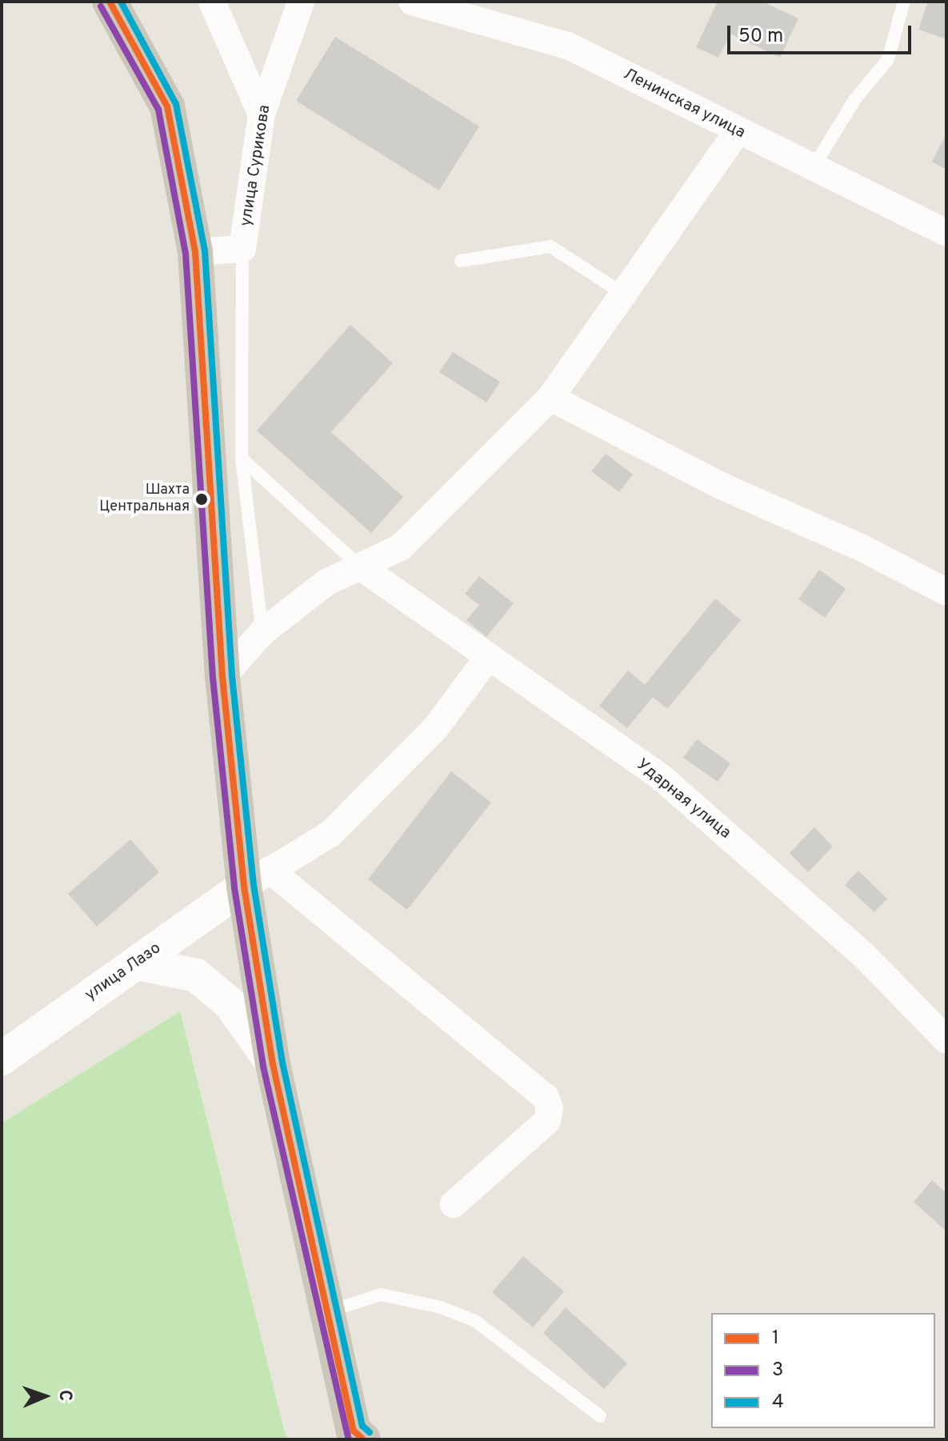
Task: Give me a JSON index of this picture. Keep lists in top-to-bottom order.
{
  "streets": {
    "street": [
      "Ленинская улица",
      "улица Сурикова",
      "Ударная улица",
      "улица Лазо"
    ]
  },
  "places": ["Шахта Центральная"],
  "lines": ["transit line 1", "transit line 4", "transit line 3"],
  "legend": ["1", "3", "4"],
  "scale_bar": "50 m",
  "north": "right"
}
